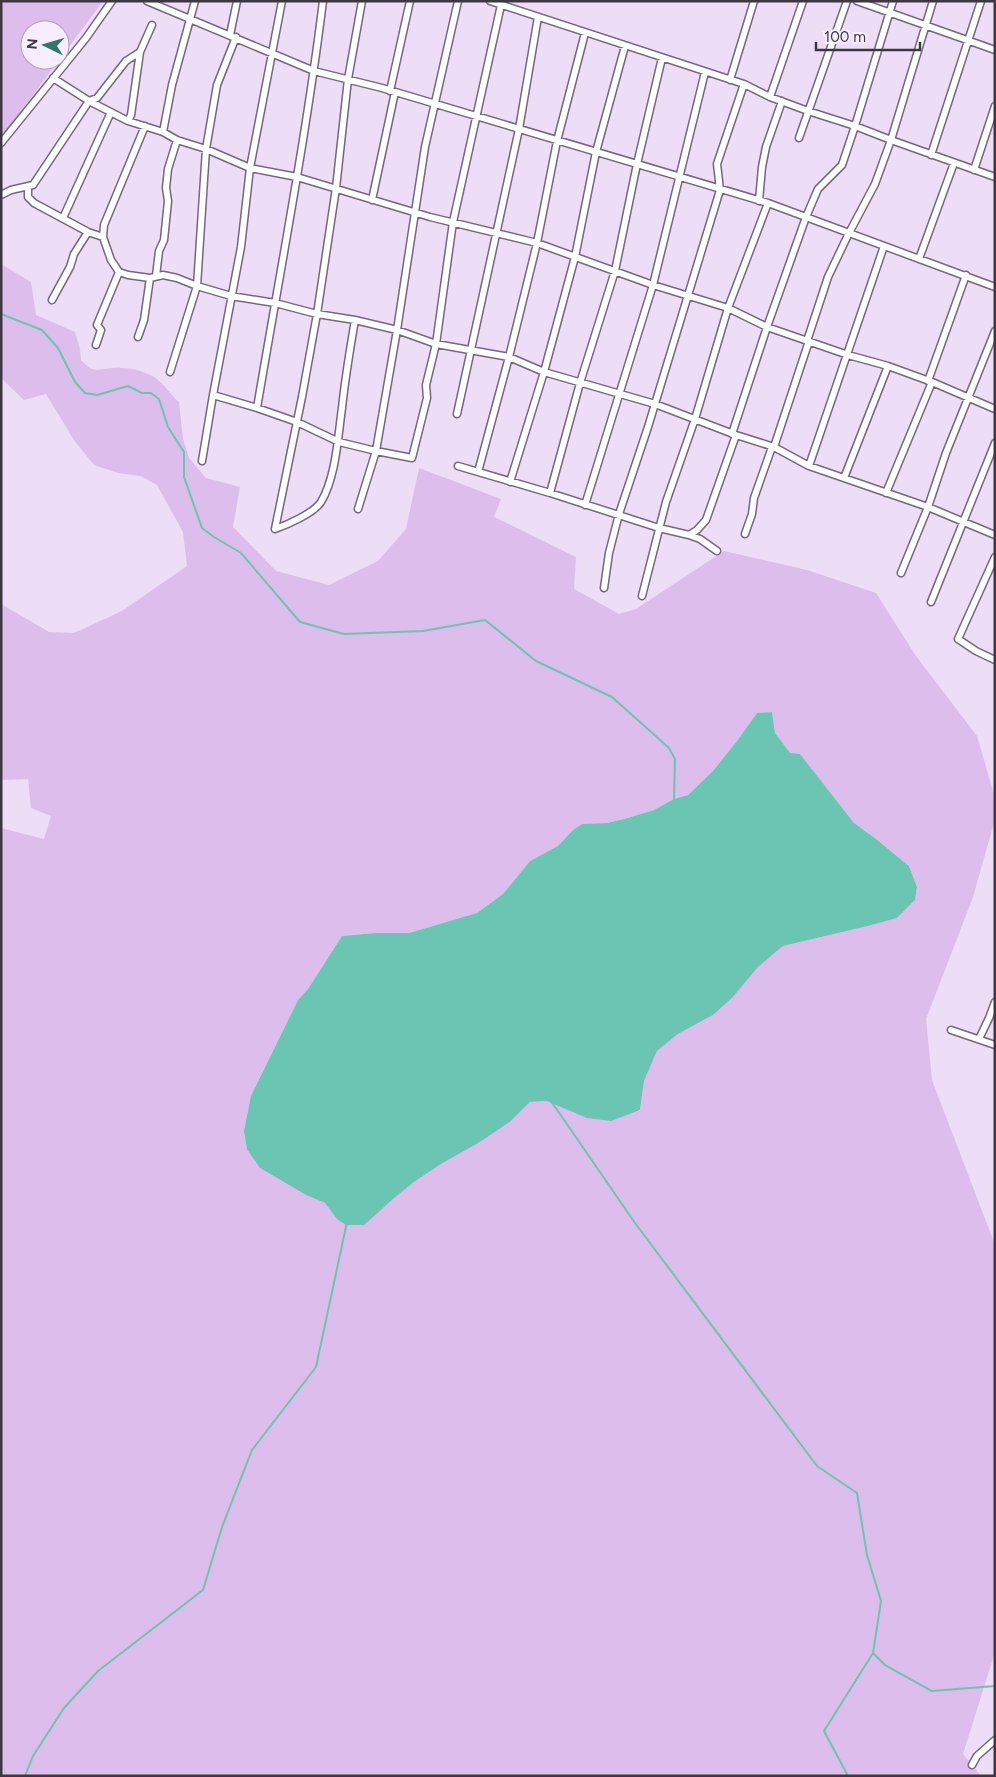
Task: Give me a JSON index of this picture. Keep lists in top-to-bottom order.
{
  "scale_bar": "100 m",
  "north": "left"
}
